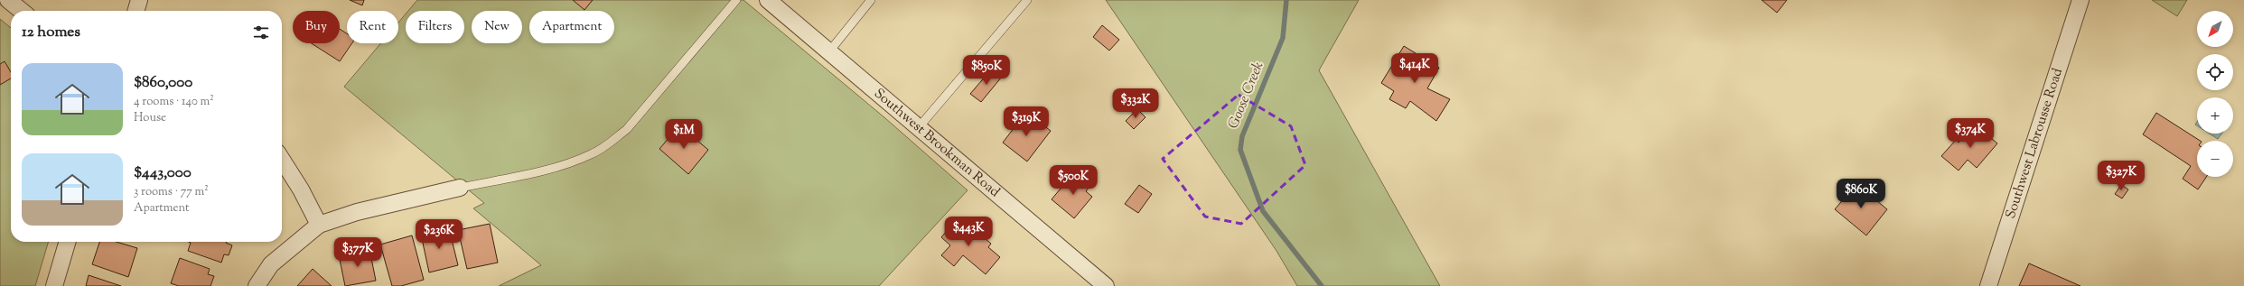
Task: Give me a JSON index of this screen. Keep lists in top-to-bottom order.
{
  "streets": {
    "street": ["Southwest Brookman Road", "Southwest Labrousse Road"]
  },
  "water": ["Goose Creek"],
  "north": "bottom left",
  "page": {
    "map_buttons": ["+", "−"],
    "chip": [
      "Buy",
      "Rent",
      "Filters",
      "New",
      "Apartment"
    ],
    "heading": "12 homes",
    "price": [
      "$414K",
      "$850K",
      "$332K",
      "$319K",
      "$374K",
      "$1M",
      "$327K",
      "$500K",
      "$860K",
      "$443K",
      "$236K",
      "$377K"
    ],
    "list": [
      {
        "name": "$860,000",
        "note": "4 rooms · 140 m² · House"
      },
      {
        "name": "$443,000",
        "note": "3 rooms · 77 m² · Apartment"
      }
    ]
  }
}
